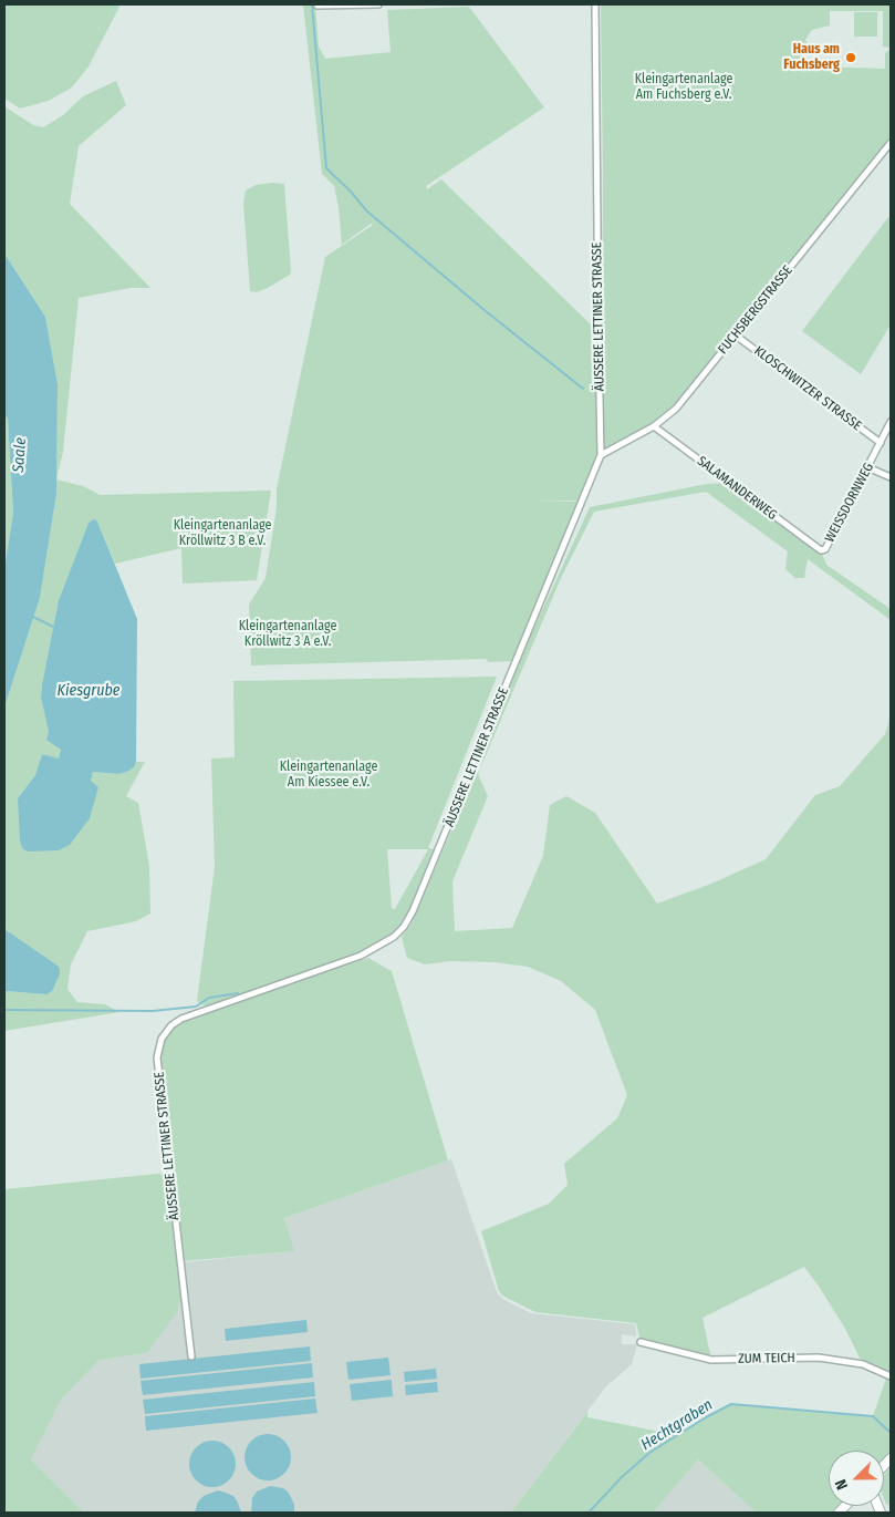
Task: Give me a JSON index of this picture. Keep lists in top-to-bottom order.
{
  "streets": {
    "street": [
      "FUCHSBERGSTRASSE",
      "ÄUSSERE LETTINER STRASSE",
      "KLOSCHWITZER STRASSE",
      "SALAMANDERWEG",
      "WEISSDORNWEG",
      "ZUM TEICH"
    ]
  },
  "crossings": [
    ["FUCHSBERGSTRASSE", "ÄUSSERE LETTINER STRASSE"],
    ["FUCHSBERGSTRASSE", "KLOSCHWITZER STRASSE"],
    ["FUCHSBERGSTRASSE", "SALAMANDERWEG"],
    ["KLOSCHWITZER STRASSE", "WEISSDORNWEG"],
    ["SALAMANDERWEG", "WEISSDORNWEG"]
  ],
  "water": ["Saale", "Kiesgrube", "Hechtgraben"],
  "parks": [
    "Kleingartenanlage Am Fuchsberg e.V.",
    "Kleingartenanlage Kröllwitz 3 B e.V.",
    "Kleingartenanlage Kröllwitz 3 A e.V.",
    "Kleingartenanlage Am Kiessee e.V."
  ],
  "places": ["Haus am Fuchsberg"],
  "north": "bottom left"
}
